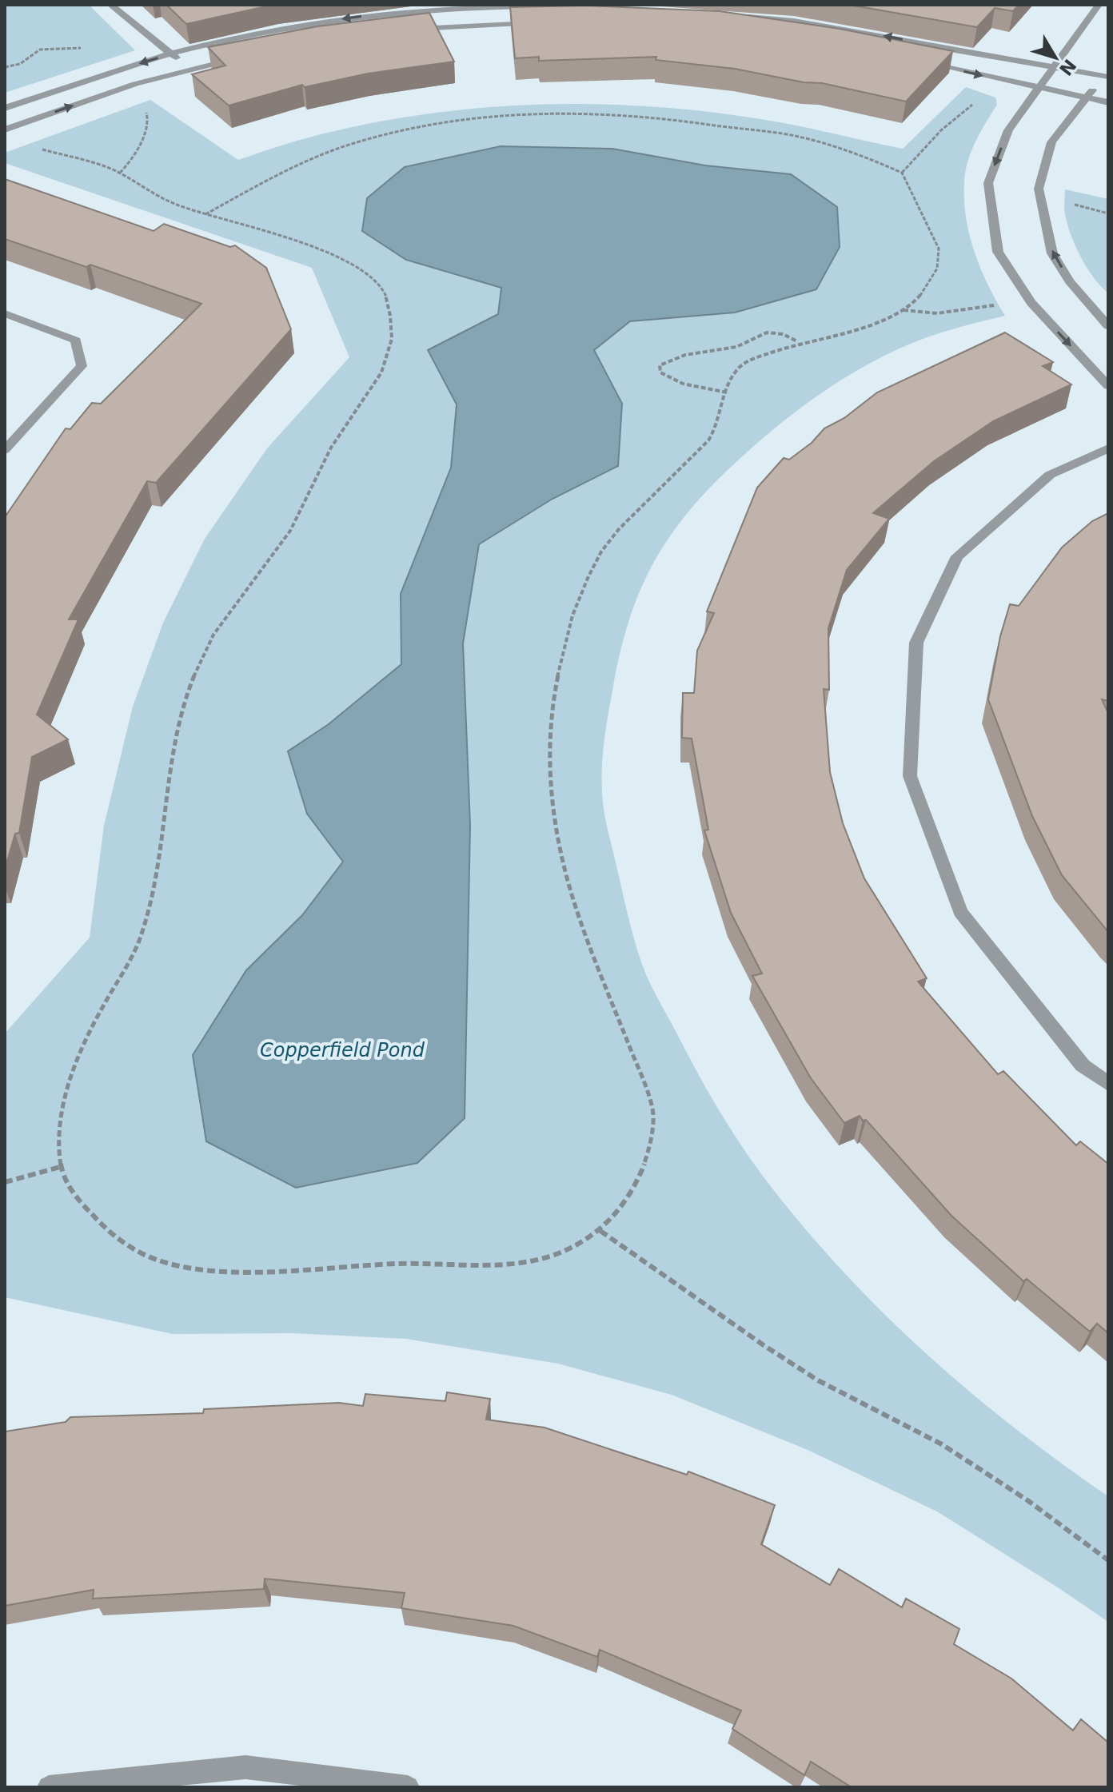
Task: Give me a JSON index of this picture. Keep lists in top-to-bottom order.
{
  "water": ["Copperfield Pond"],
  "north": "bottom right"
}
